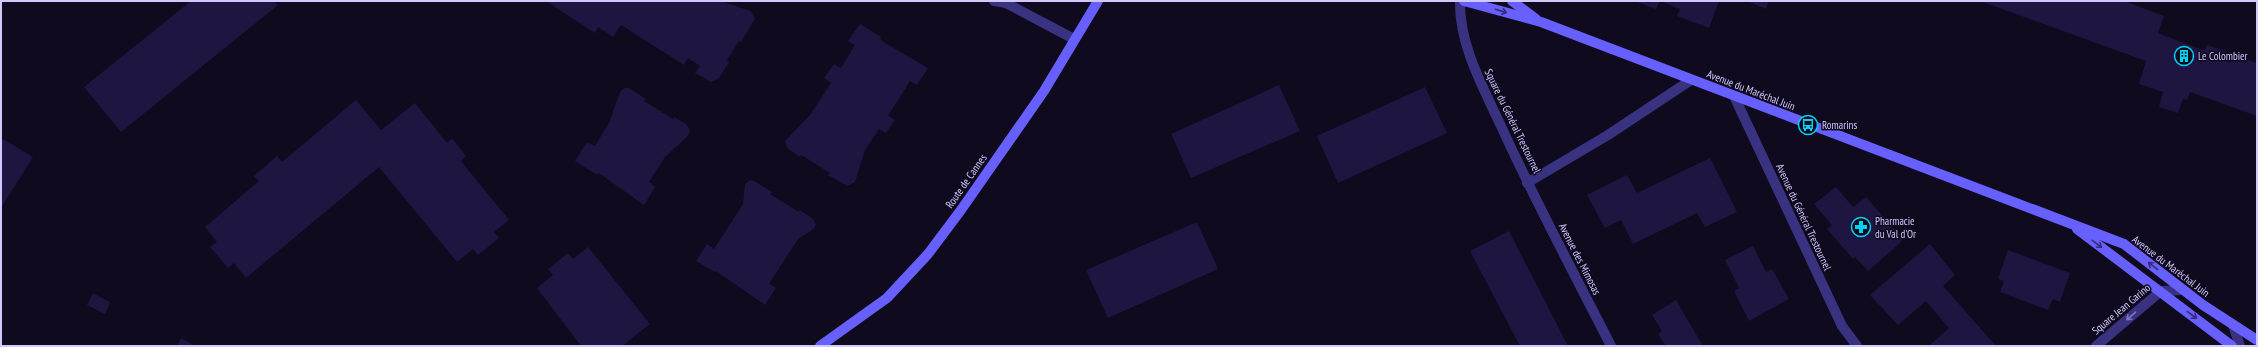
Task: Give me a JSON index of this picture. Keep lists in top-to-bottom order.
{
  "streets": {
    "main road": ["Avenue du Maréchal Juin", "Route de Cannes"],
    "street": [
      "Square du Général Trestournel",
      "Avenue du Général Trestournel",
      "Avenue des Mimosas",
      "Square Jean Garino"
    ]
  },
  "crossings": [
    ["Avenue du Maréchal Juin", "Square du Général Trestournel"],
    ["Avenue du Maréchal Juin", "Avenue du Général Trestournel"],
    ["Avenue du Maréchal Juin", "Square Jean Garino"],
    ["Square du Général Trestournel", "Avenue des Mimosas"]
  ],
  "one_way": ["Square Jean Garino"],
  "places": {
    "building": ["Le Colombier"],
    "bus stop": ["Romarins"],
    "pharmacy": ["Pharmacie du Val d'Or"]
  }
}
